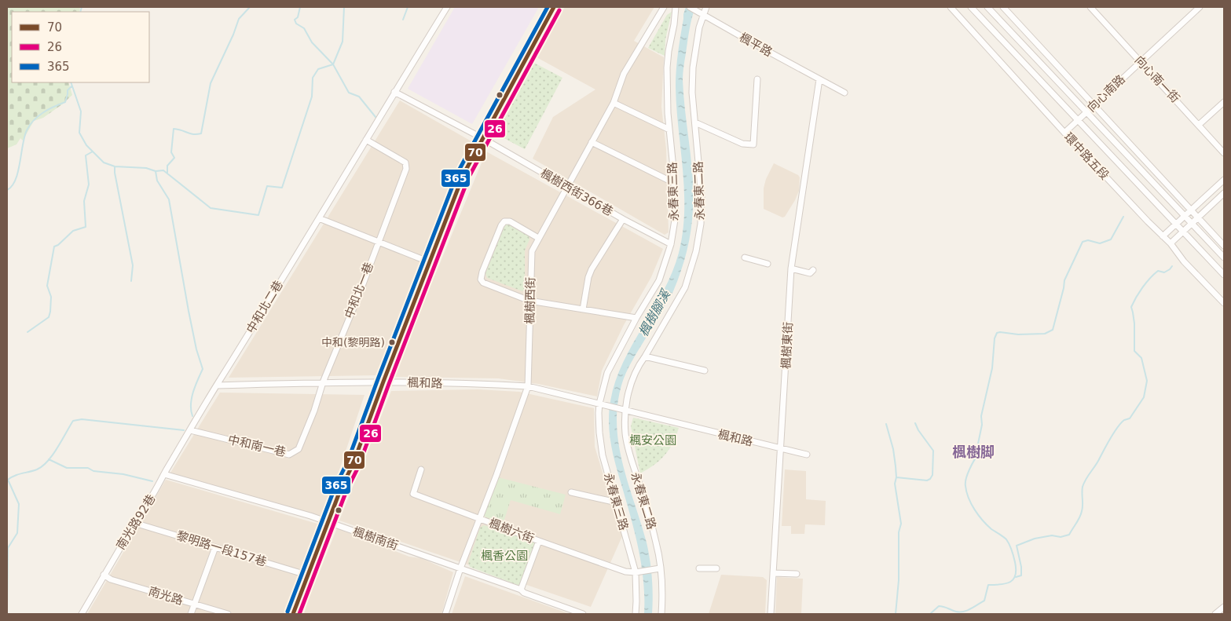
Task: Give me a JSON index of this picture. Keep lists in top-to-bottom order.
{
  "streets": {
    "street": [
      "楓平路",
      "向心南一街",
      "向心南路",
      "環中路五段",
      "永春東二路",
      "永春東三路",
      "楓樹西街366巷",
      "中和北一巷",
      "楓樹西街",
      "中和北二巷",
      "楓樹東街",
      "楓和路",
      "中和南一巷",
      "南光路92巷",
      "楓樹六街",
      "楓樹南街",
      "黎明路一段157巷",
      "南光路"
    ]
  },
  "crossings": [
    ["楓平路", "永春東二路"],
    ["楓平路", "楓樹東街"],
    ["向心南一街", "向心南路"],
    ["向心南路", "環中路五段"],
    ["永春東二路", "楓和路"],
    ["永春東三路", "楓樹西街366巷"],
    ["永春東三路", "楓和路"],
    ["永春東三路", "楓樹六街"],
    ["楓樹西街366巷", "楓樹西街"],
    ["楓樹西街366巷", "中和北二巷"],
    ["中和北一巷", "中和北二巷"],
    ["中和北一巷", "楓和路"],
    ["中和北一巷", "中和南一巷"],
    ["楓樹西街", "楓和路"],
    ["楓樹西街", "楓樹六街"],
    ["楓樹西街", "楓樹南街"],
    ["中和北二巷", "楓和路"],
    ["中和北二巷", "中和南一巷"],
    ["中和北二巷", "南光路92巷"],
    ["中和北二巷", "楓樹南街"],
    ["楓樹東街", "楓和路"],
    ["楓和路", "中和南一巷"],
    ["南光路92巷", "楓樹南街"],
    ["南光路92巷", "黎明路一段157巷"],
    ["南光路92巷", "南光路"]
  ],
  "districts": ["楓樹脚"],
  "water": ["楓樹腳溪"],
  "parks": ["楓安公園", "楓香公園"],
  "places": ["中和(黎明路)"],
  "lines": ["transit line 70", "transit line 365", "transit line 26"],
  "legend": ["70", "26", "365"]
}
